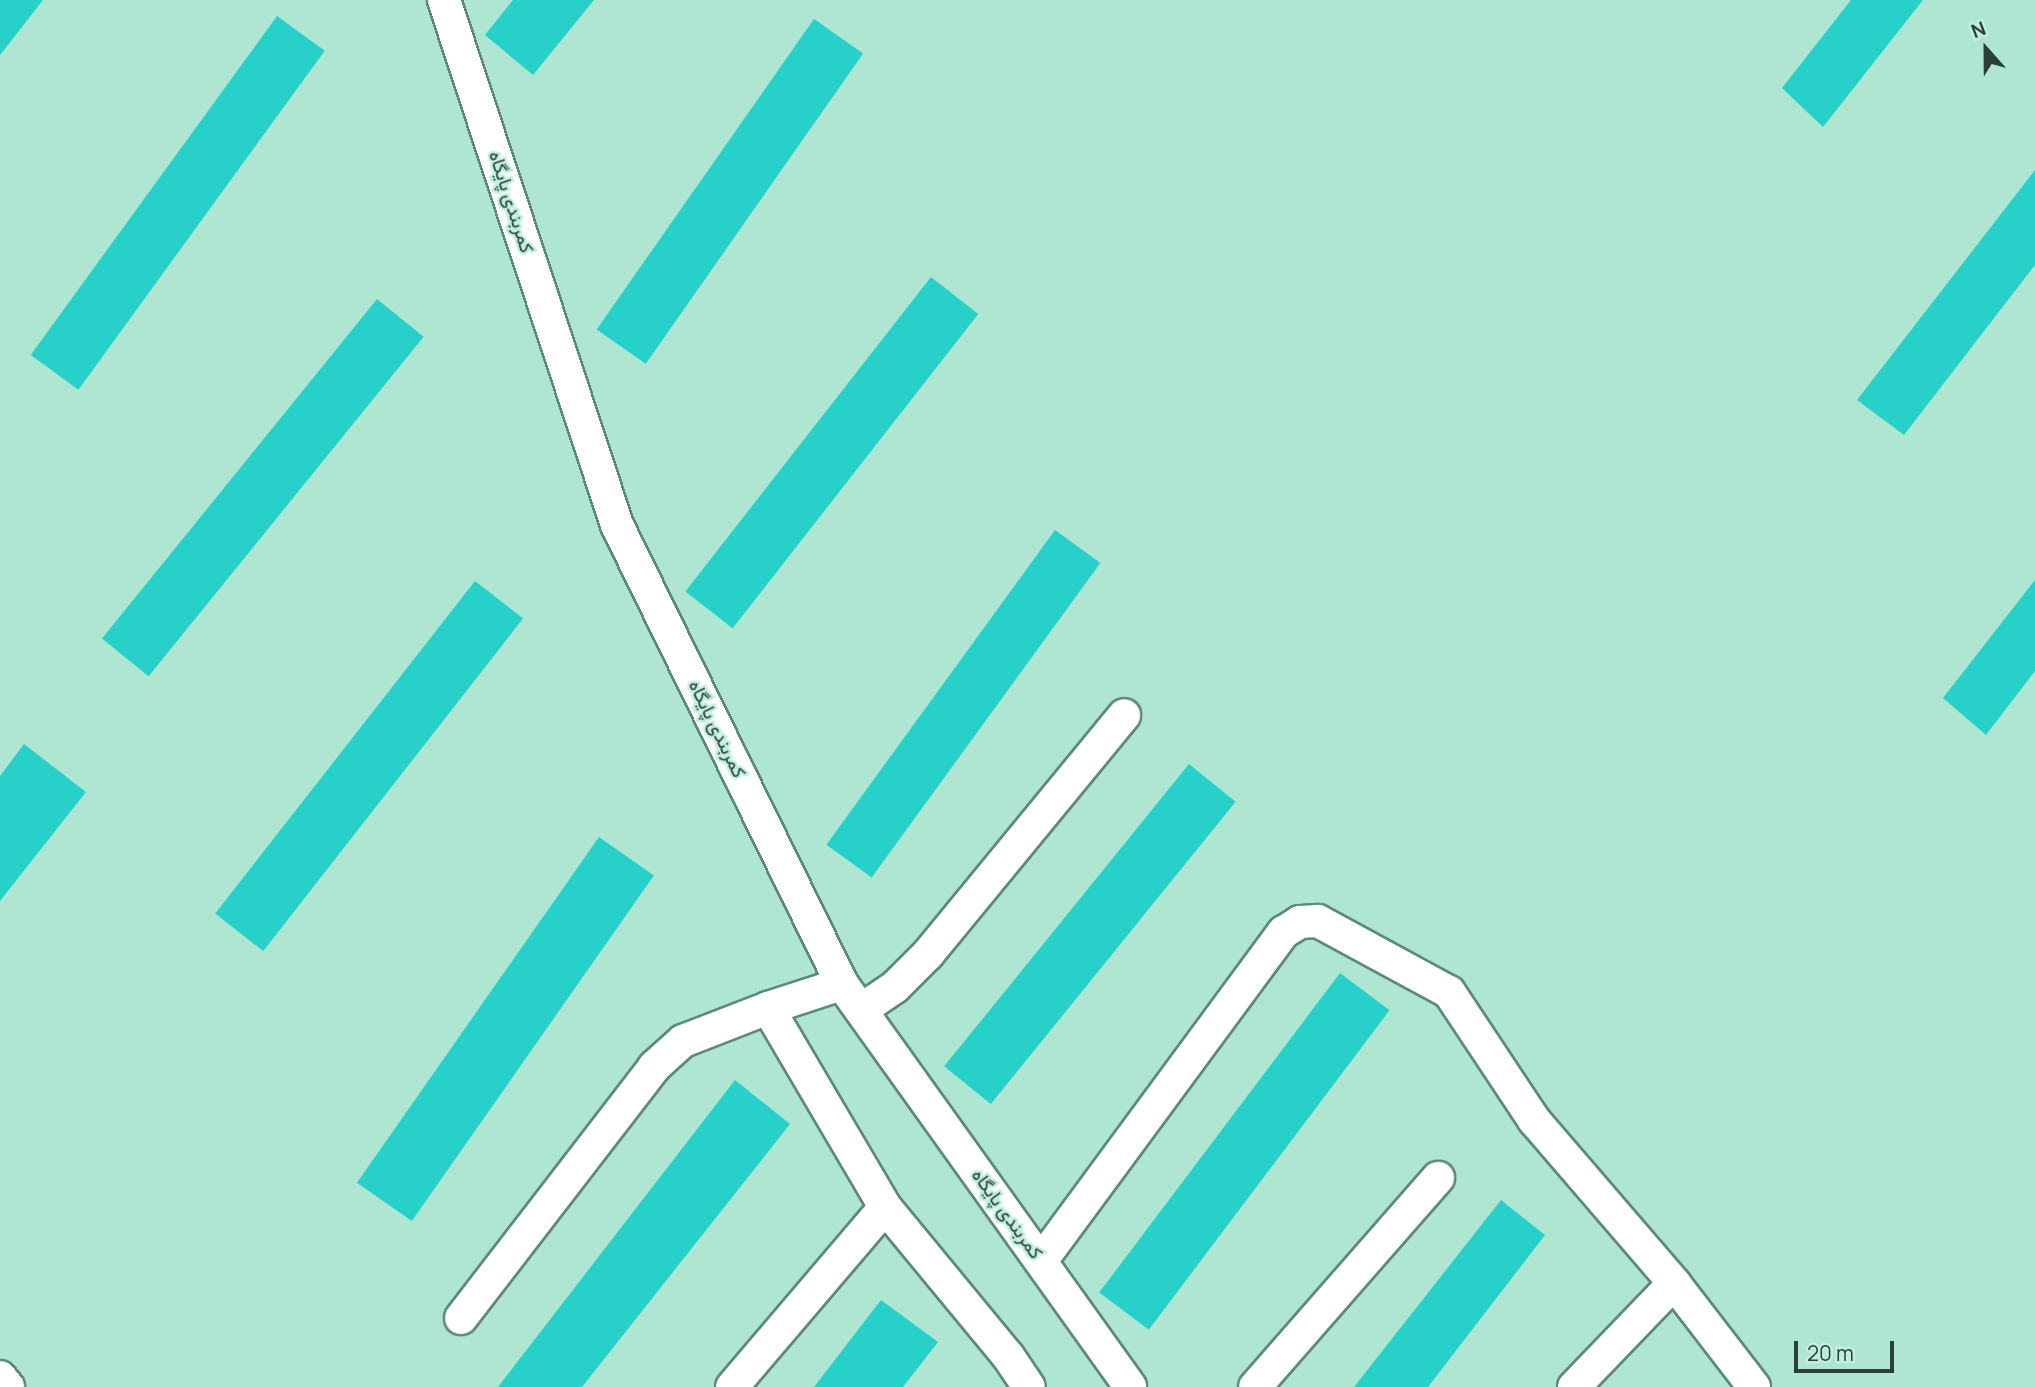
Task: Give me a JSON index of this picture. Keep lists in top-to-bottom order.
{
  "streets": {
    "street": ["کمربندی پایگاه"]
  },
  "scale_bar": "20 m",
  "north": "top"
}
